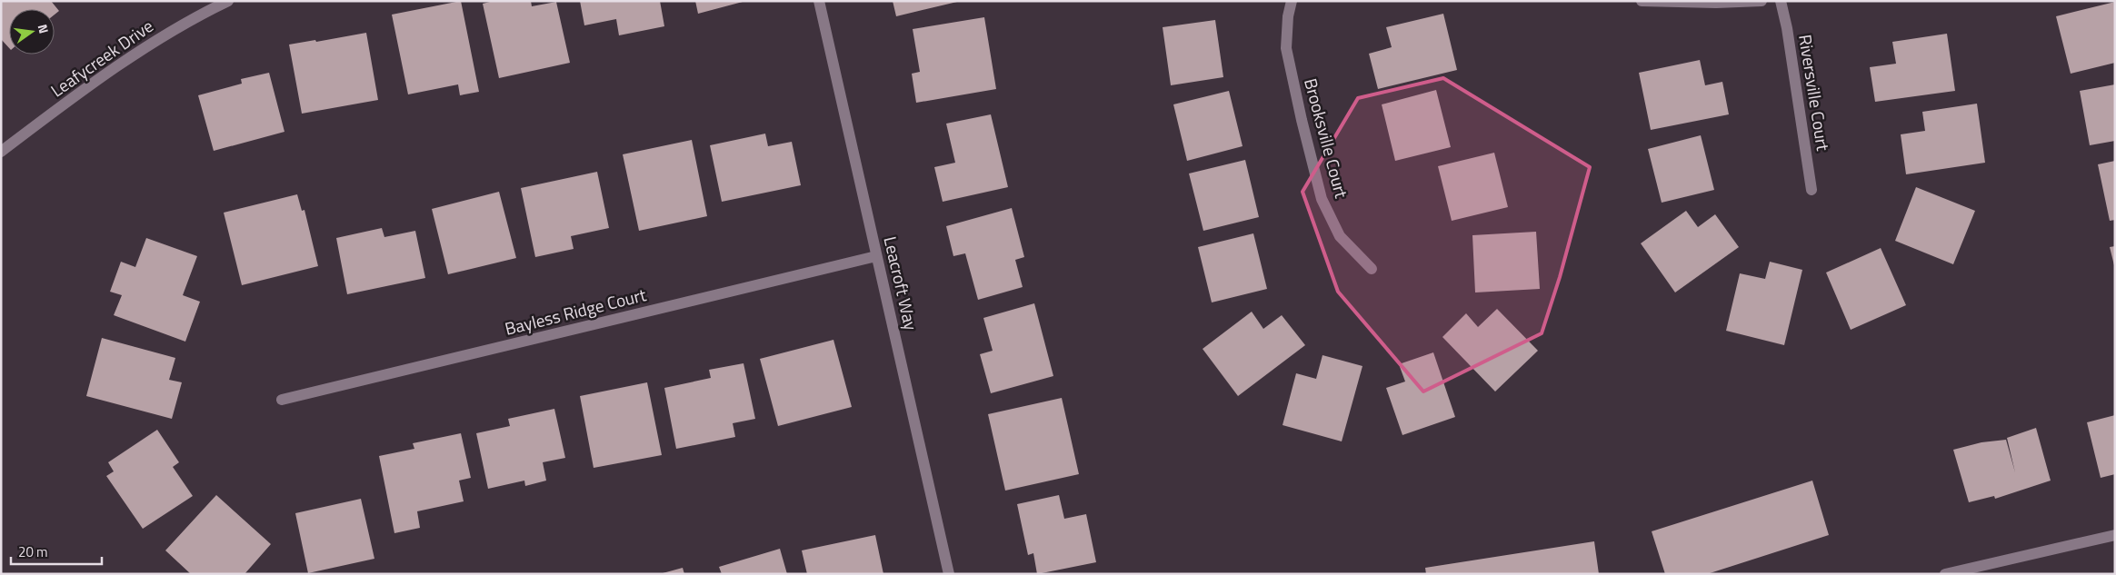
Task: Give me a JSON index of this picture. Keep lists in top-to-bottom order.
{
  "streets": {
    "street": [
      "Leafycreek Drive",
      "Riversville Court",
      "Brooksville Court",
      "Leacroft Way",
      "Bayless Ridge Court"
    ]
  },
  "crossings": [
    ["Leacroft Way", "Bayless Ridge Court"]
  ],
  "scale_bar": "20 m",
  "north": "right"
}
